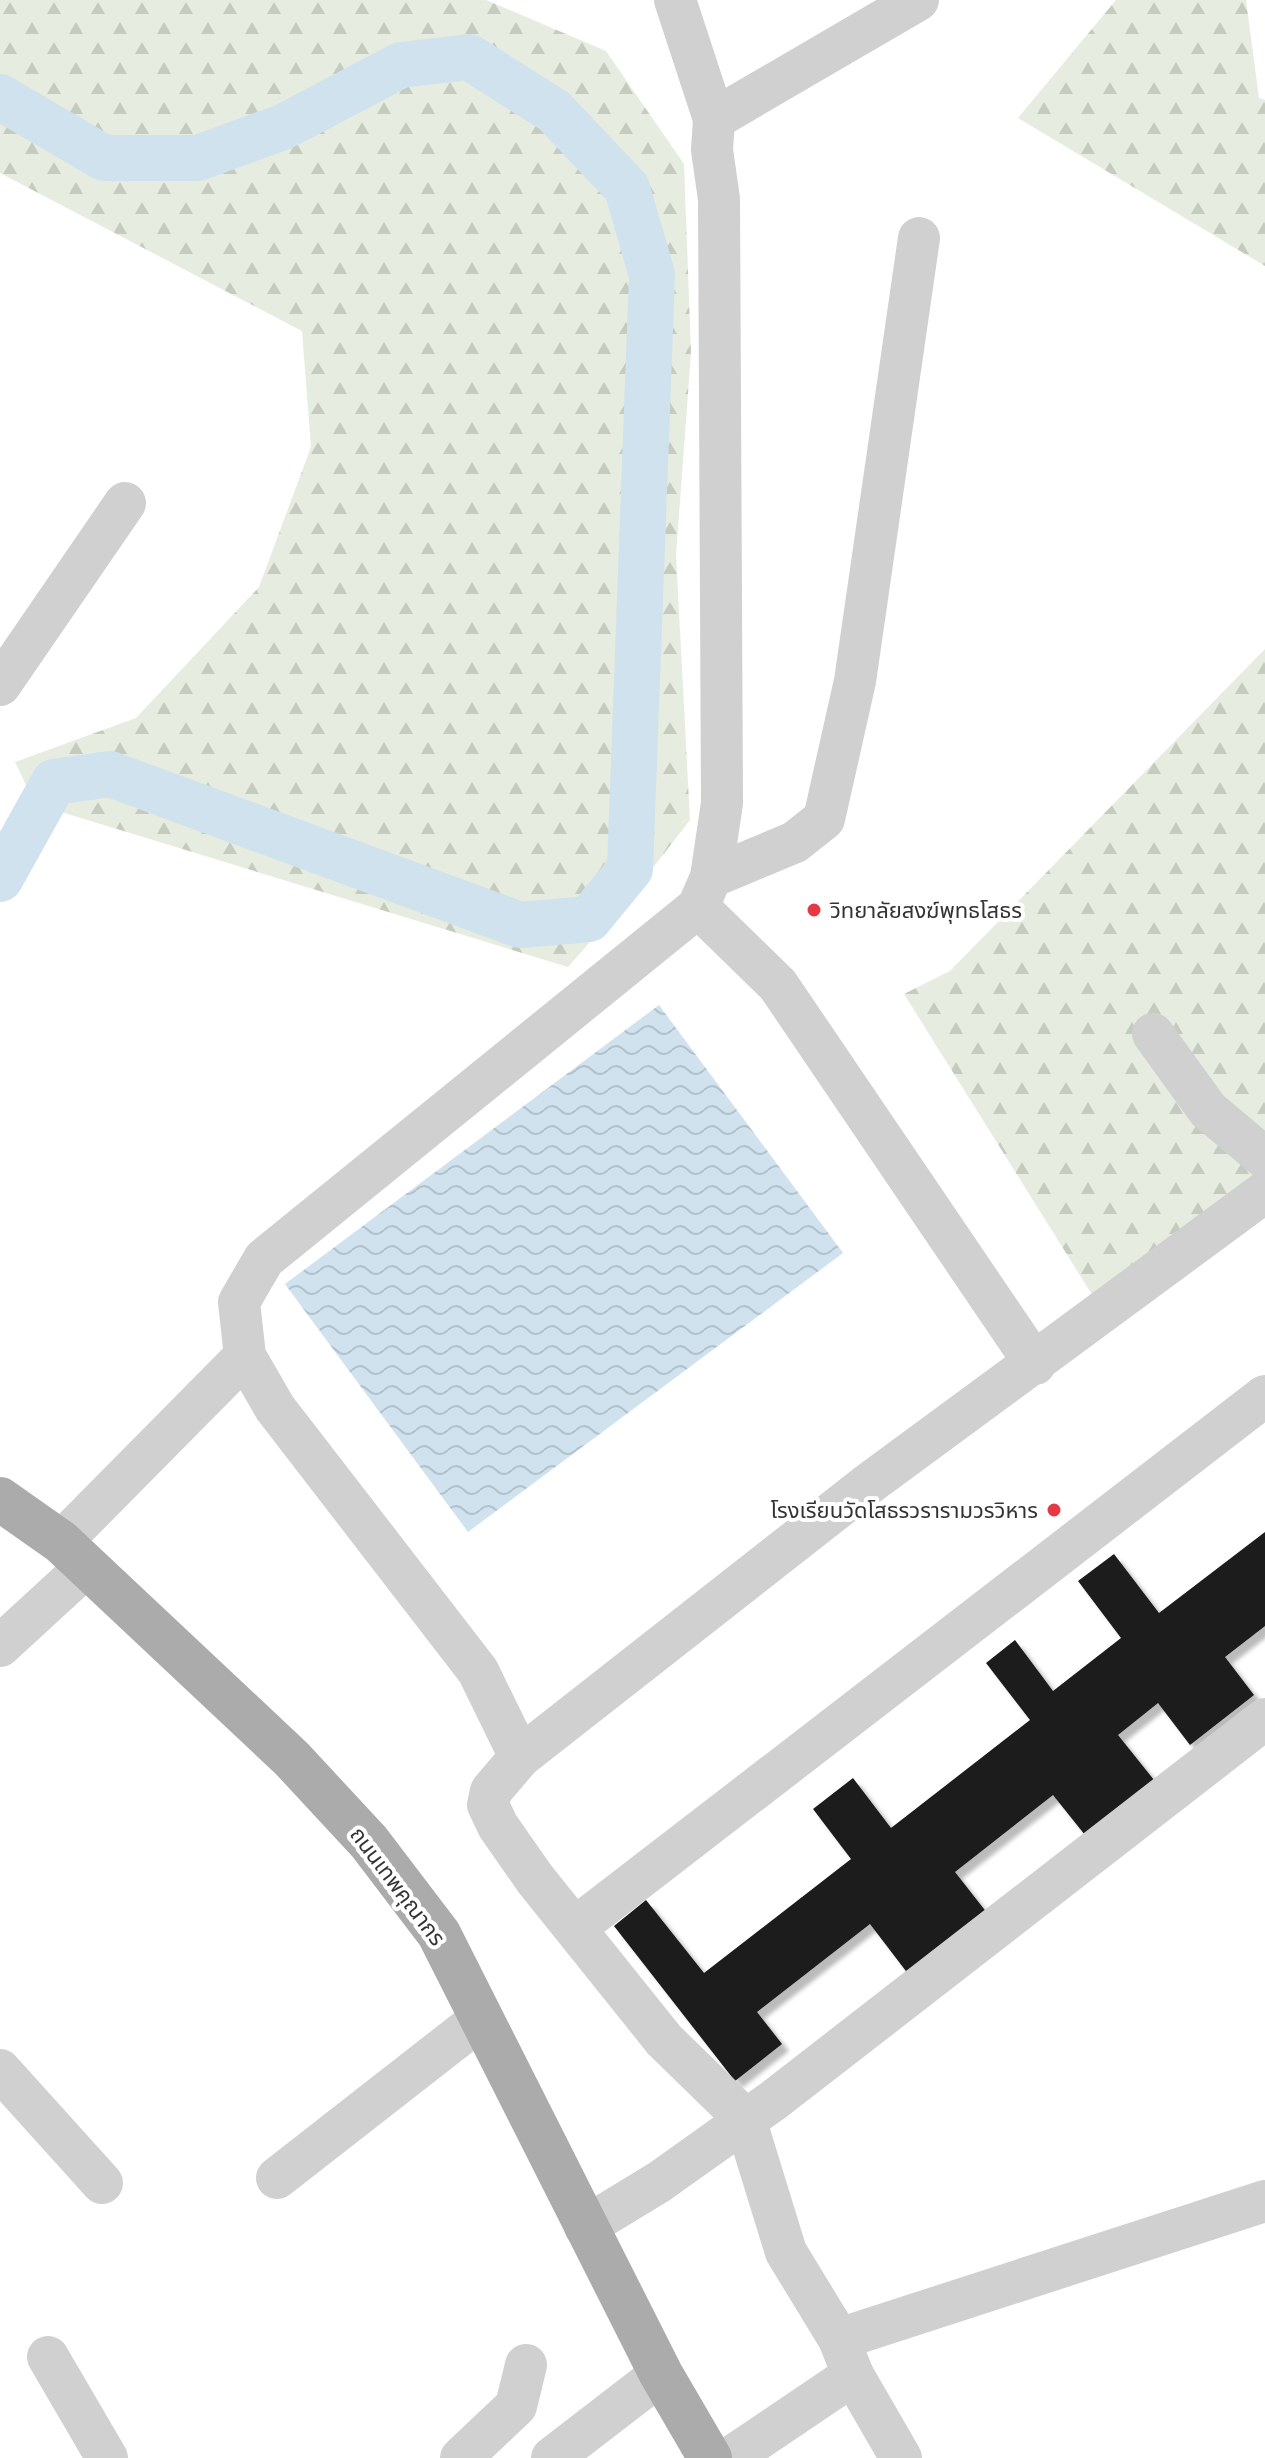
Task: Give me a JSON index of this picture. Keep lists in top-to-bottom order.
{
  "streets": {
    "main road": ["ถนนเทพคุณากร"]
  },
  "places": ["วิทยาลัยสงฆ์พุทธโสธร", "โรงเรียนวัดโสธรวรารามวรวิหาร"]
}
